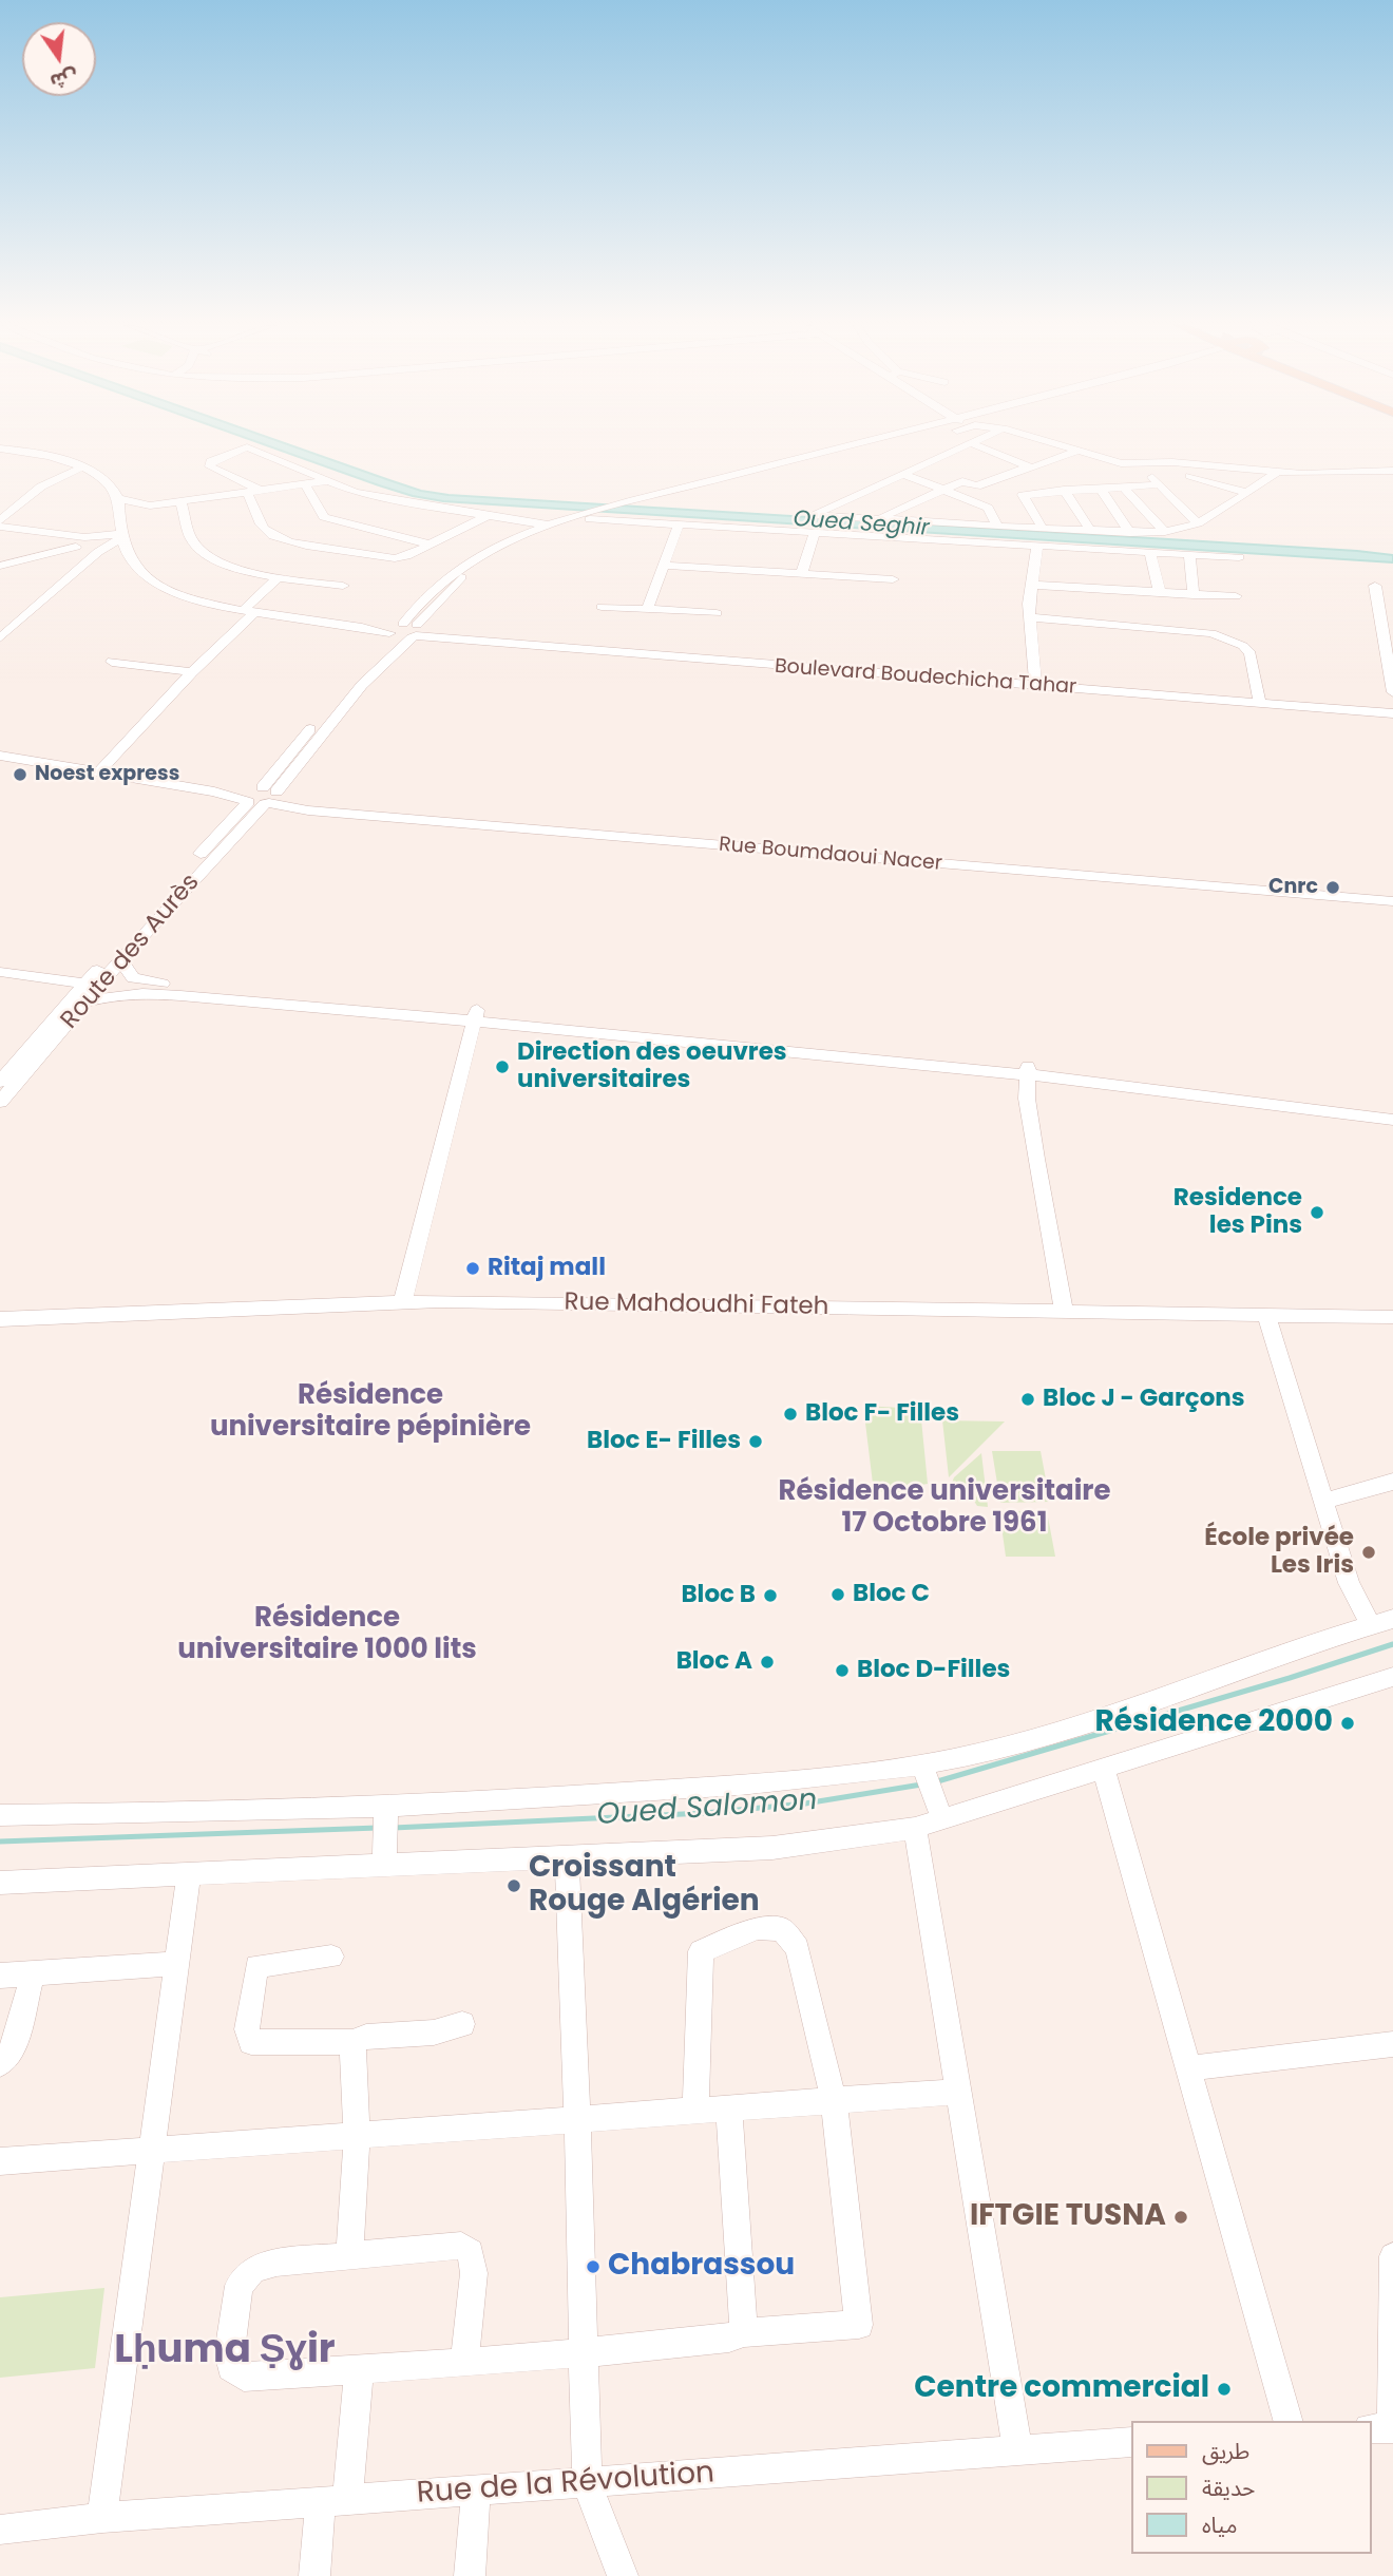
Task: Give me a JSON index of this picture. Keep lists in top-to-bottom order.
{
  "streets": {
    "street": [
      "Boulevard Boudechicha Tahar",
      "Rue Boumdaoui Nacer",
      "Route des Aurès",
      "Rue Mahdoudhi Fateh",
      "Rue de la Révolution"
    ]
  },
  "crossings": [
    ["Boulevard Boudechicha Tahar", "Route des Aurès"],
    ["Rue Boumdaoui Nacer", "Route des Aurès"]
  ],
  "districts": [
    "Résidence universitaire pépinière",
    "Résidence universitaire 17 Octobre 1961",
    "Résidence universitaire 1000 lits",
    "Lḥuma Ṣɣir"
  ],
  "water": ["Oued Seghir", "Oued Salomon"],
  "places": [
    "Noest express",
    "Cnrc",
    "Direction des oeuvres universitaires",
    "Residence les Pins",
    "Ritaj mall",
    "Bloc J - Garçons",
    "Bloc F- Filles",
    "Bloc E- Filles",
    "École privée Les Iris",
    "Bloc C",
    "Bloc B",
    "Bloc A",
    "Bloc D-Filles",
    "Résidence 2000",
    "Croissant Rouge Algérien",
    "IFTGIE TUSNA",
    "Chabrassou",
    "Centre commercial"
  ],
  "legend": ["طريق", "حديقة", "مياه"],
  "north": "bottom"
}
